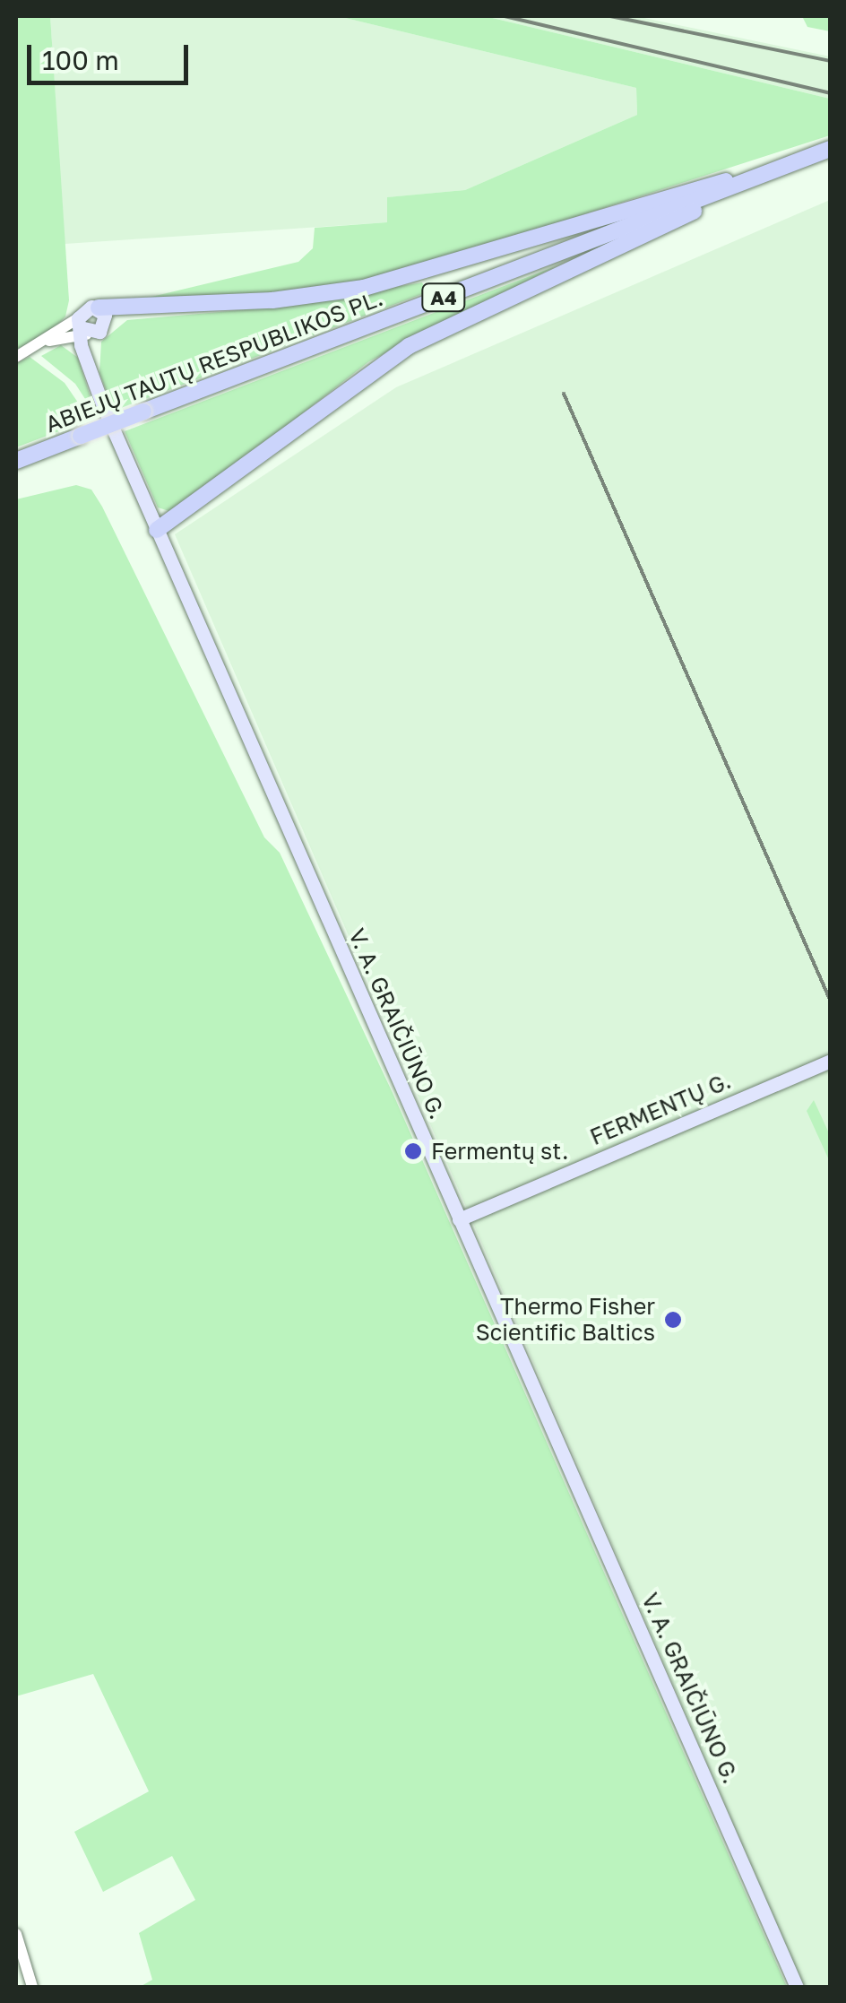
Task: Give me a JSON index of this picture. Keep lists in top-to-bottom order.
{
  "streets": {
    "highway": ["A4", "ABIEJŲ TAUTŲ RESPUBLIKOS PL."],
    "main road": ["V. A. GRAIČIŪNO G.", "FERMENTŲ G."]
  },
  "crossings": [
    ["V. A. GRAIČIŪNO G.", "FERMENTŲ G."]
  ],
  "places": ["Fermentų st.", "Thermo Fisher Scientific Baltics"],
  "scale_bar": "100 m"
}
